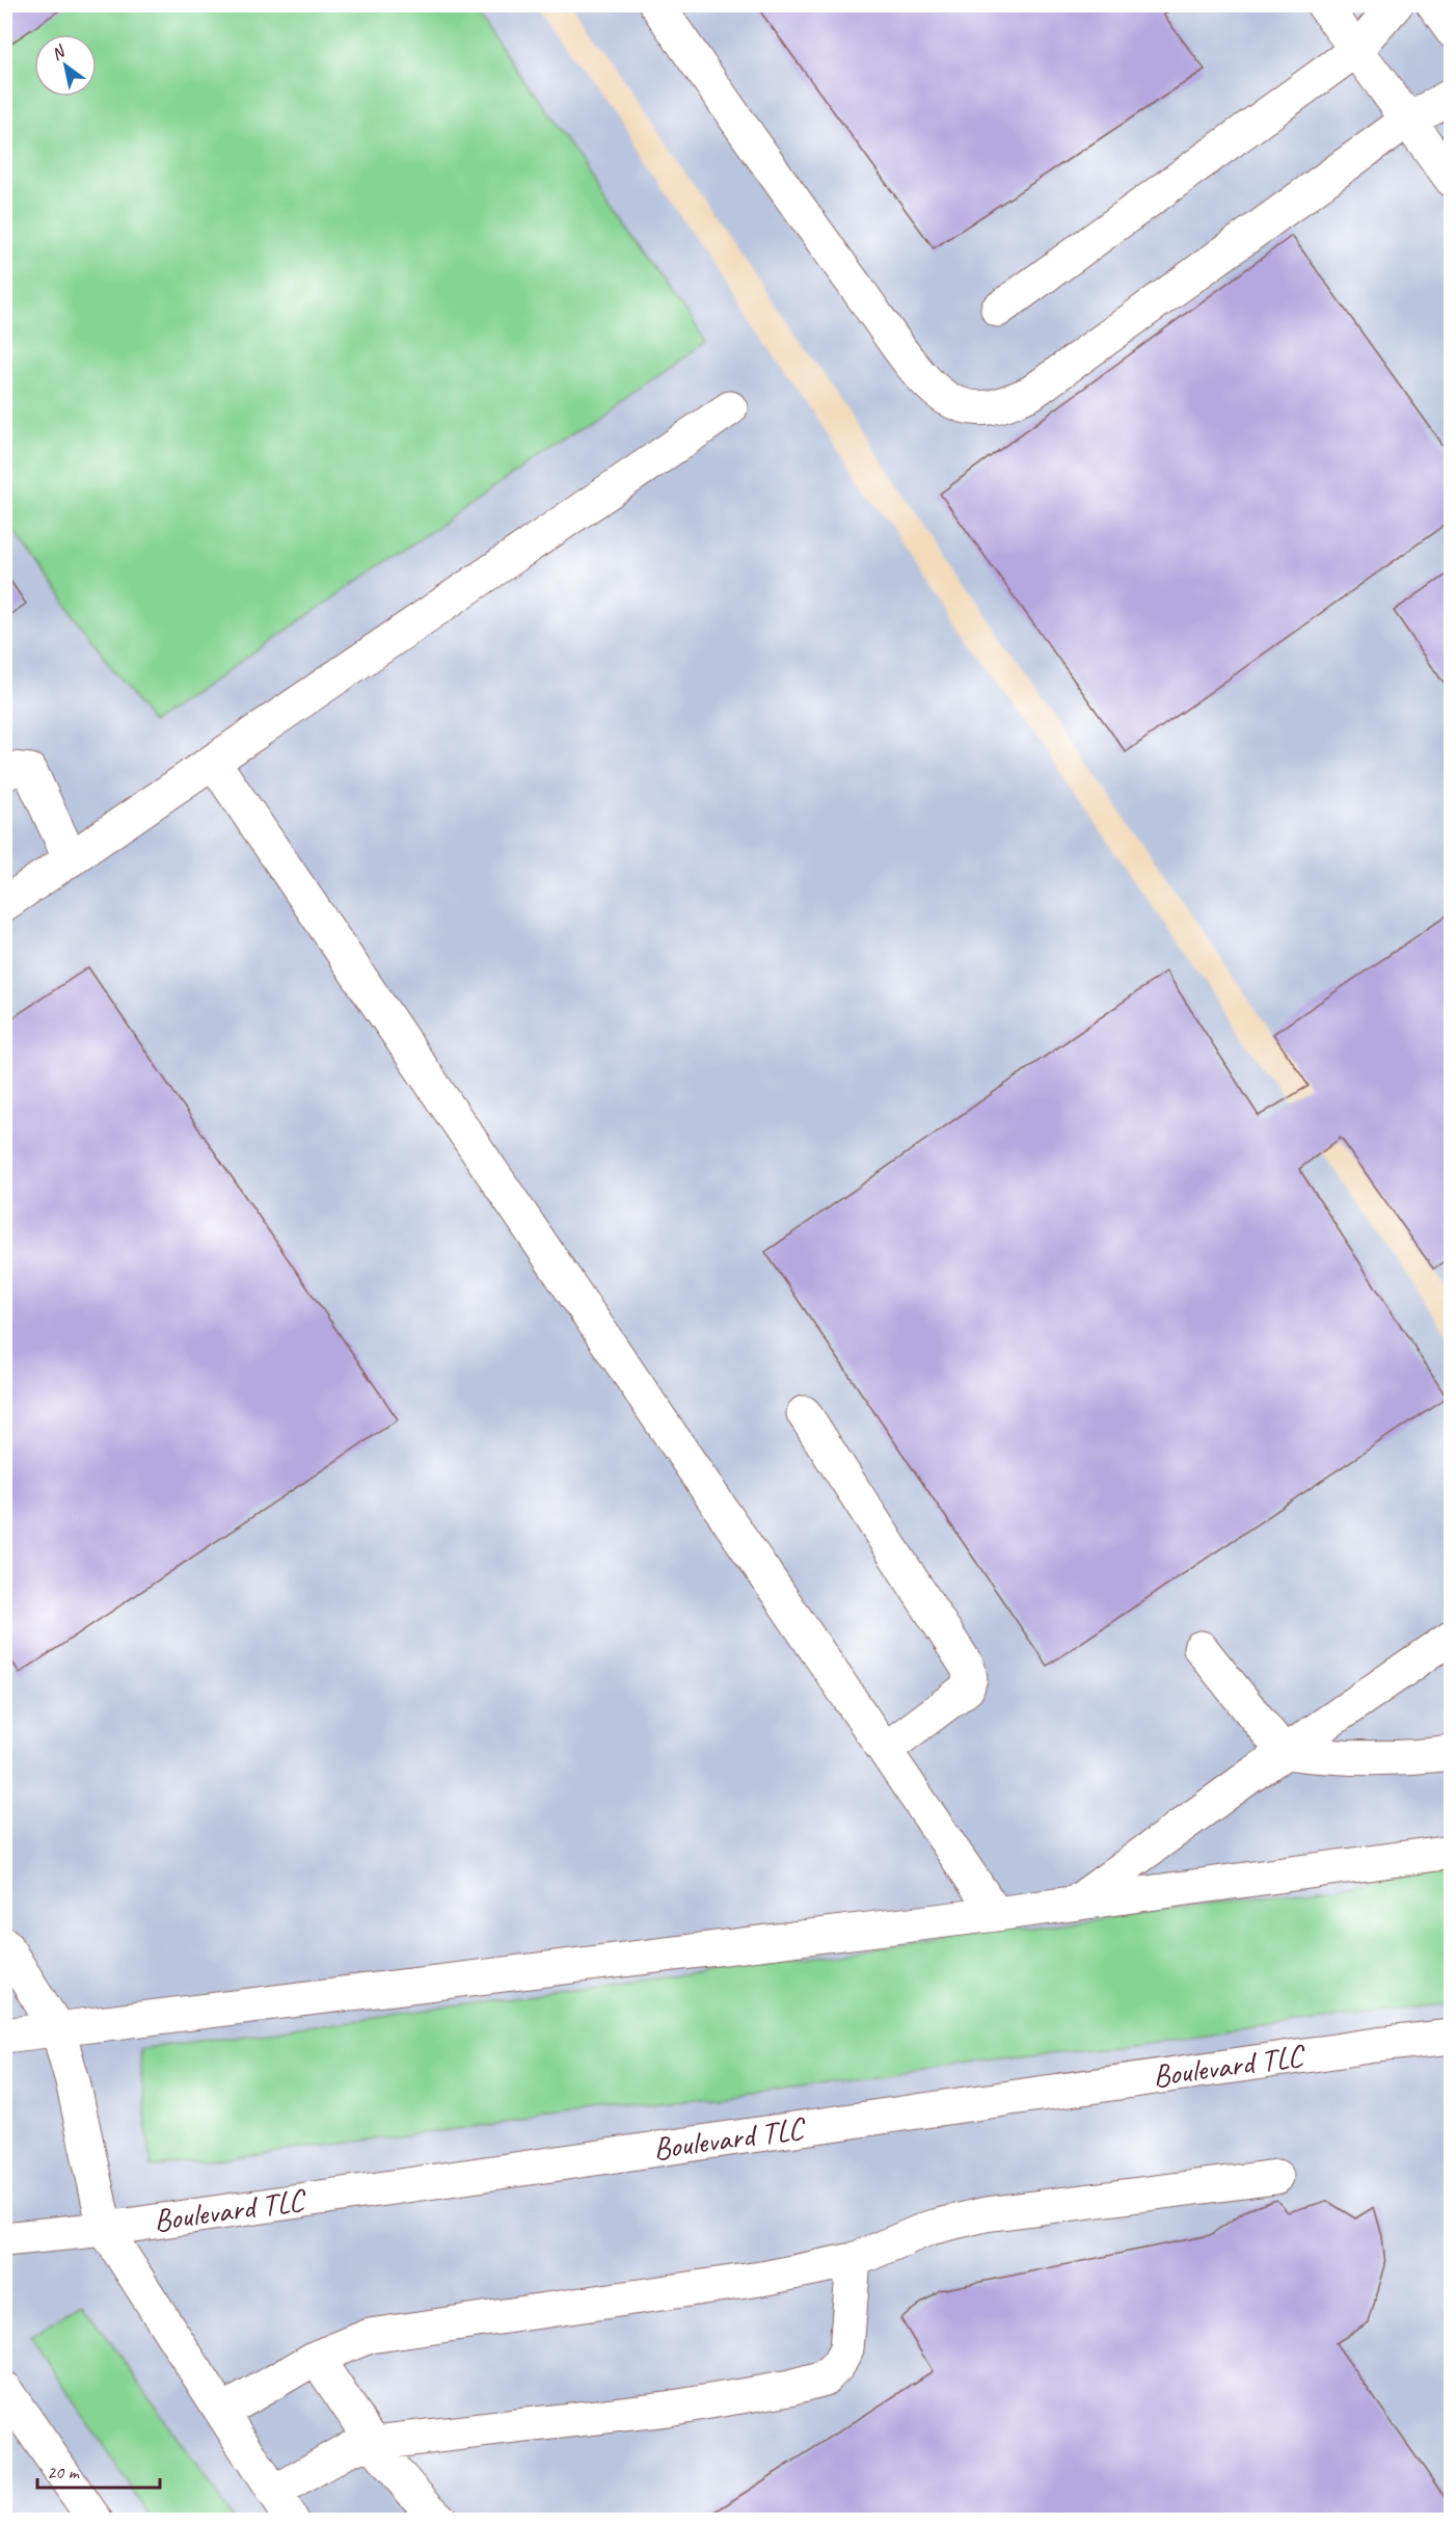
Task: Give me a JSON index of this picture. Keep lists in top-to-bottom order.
{
  "streets": {
    "street": ["Boulevard TLC"]
  },
  "scale_bar": "20 m",
  "north": "top left"
}
